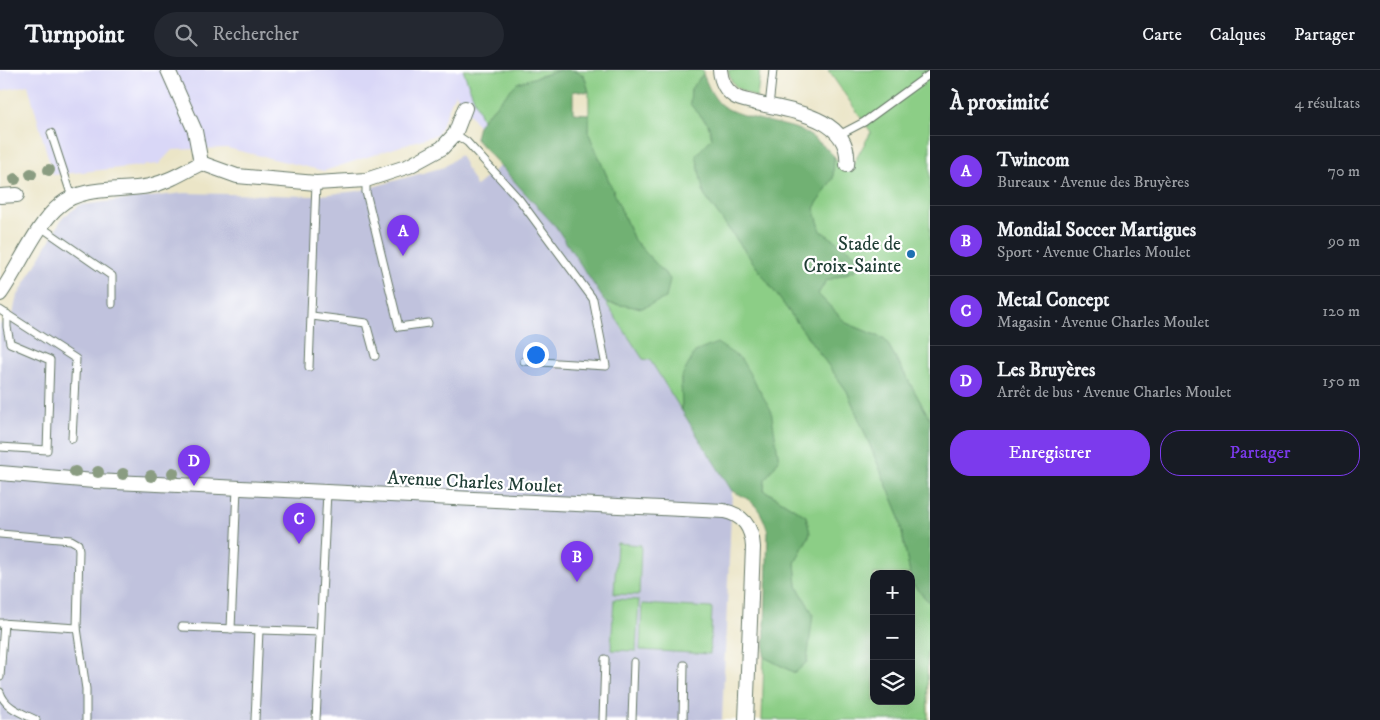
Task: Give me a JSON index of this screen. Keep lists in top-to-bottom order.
{
  "streets": {
    "street": ["Avenue Charles Moulet"]
  },
  "places": ["Stade de Croix-Sainte"],
  "page": {
    "header": "Turnpoint",
    "search": "Rechercher",
    "nav": ["Carte", "Calques", "Partager"],
    "heading": ["À proximité", "4 résultats"],
    "list": [
      {
        "mark": "A",
        "name": "Twincom",
        "note": "Bureaux · Avenue des Bruyères",
        "value": "70 m"
      },
      {
        "mark": "B",
        "name": "Mondial Soccer Martigues",
        "note": "Sport · Avenue Charles Moulet",
        "value": "90 m"
      },
      {
        "mark": "C",
        "name": "Metal Concept",
        "note": "Magasin · Avenue Charles Moulet",
        "value": "120 m"
      },
      {
        "mark": "D",
        "name": "Les Bruyères",
        "note": "Arrêt de bus · Avenue Charles Moulet",
        "value": "150 m"
      }
    ],
    "pins": [
      "A",
      "D",
      "C",
      "B"
    ],
    "buttons": ["Enregistrer", "Partager"],
    "map_buttons": ["+", "−"]
  }
}
